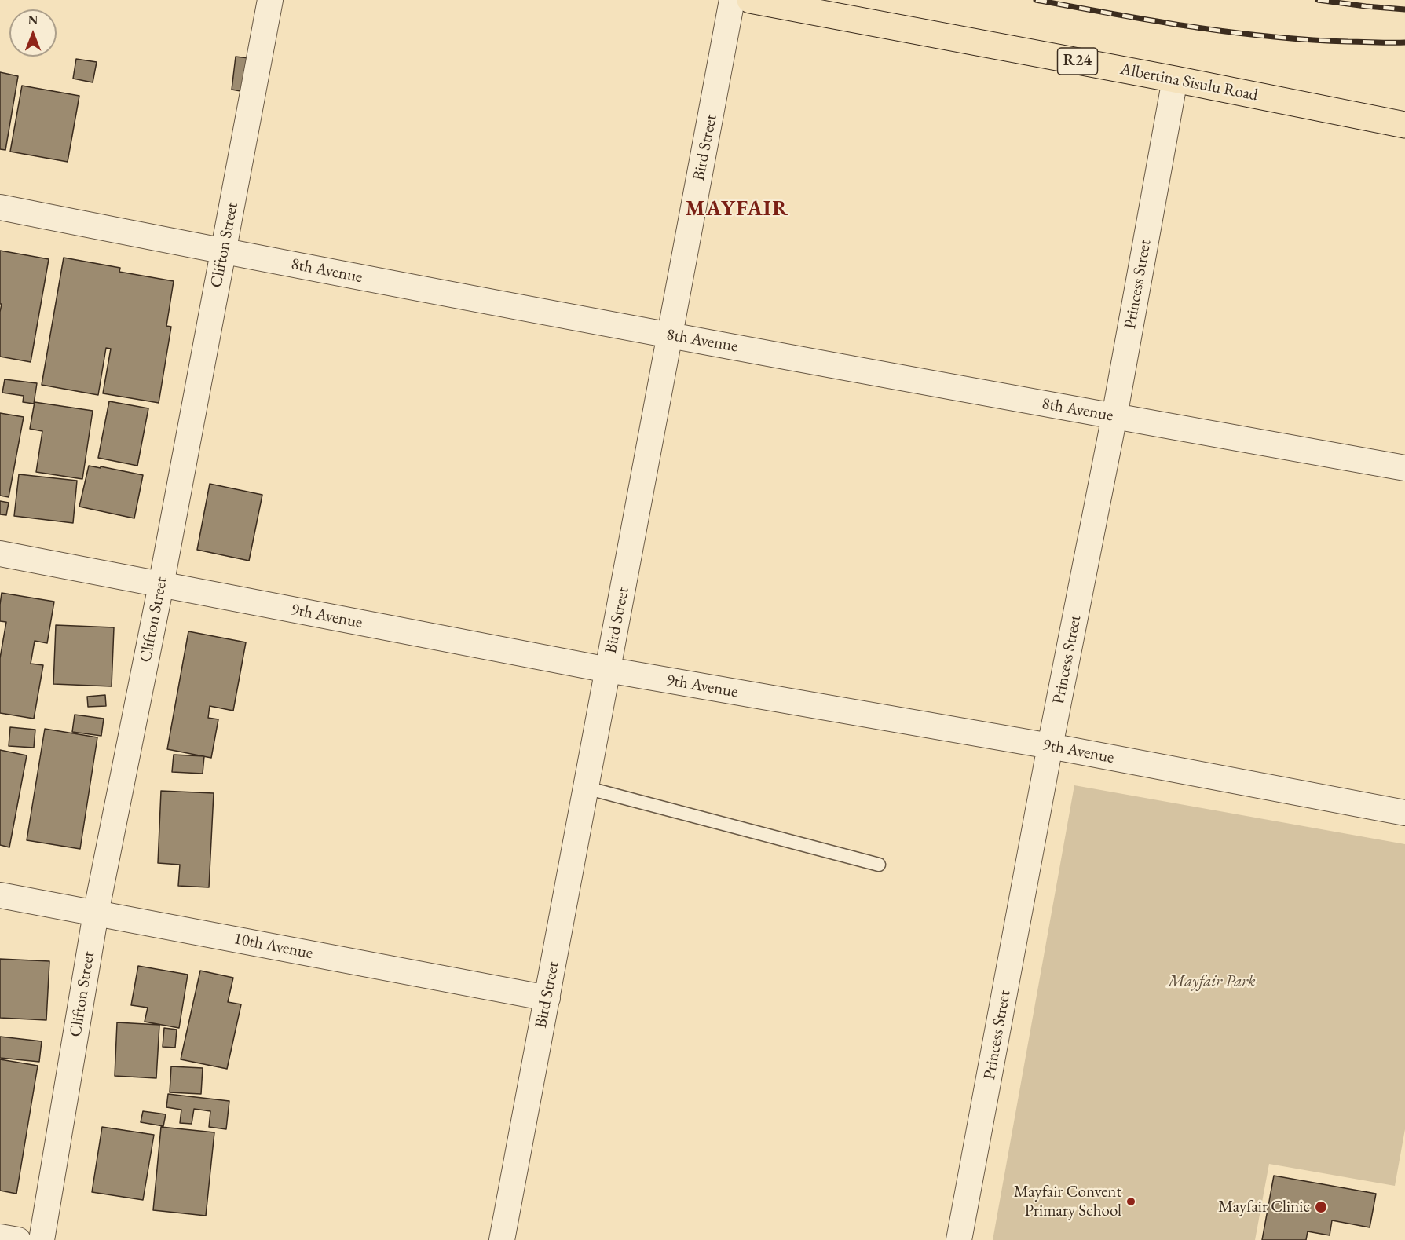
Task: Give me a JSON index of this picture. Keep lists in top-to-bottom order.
{
  "streets": {
    "main road": ["R24", "Albertina Sisulu Road"],
    "street": [
      "Bird Street",
      "Clifton Street",
      "8th Avenue",
      "Princess Street",
      "9th Avenue",
      "10th Avenue"
    ]
  },
  "crossings": [
    ["Albertina Sisulu Road", "Princess Street"],
    ["Bird Street", "8th Avenue"],
    ["Bird Street", "9th Avenue"],
    ["Bird Street", "10th Avenue"],
    ["Clifton Street", "8th Avenue"],
    ["Clifton Street", "9th Avenue"],
    ["Clifton Street", "10th Avenue"],
    ["8th Avenue", "Princess Street"],
    ["Princess Street", "9th Avenue"]
  ],
  "districts": ["MAYFAIR"],
  "parks": ["Mayfair Park"],
  "places": ["Mayfair Convent Primary School", "Mayfair Clinic"],
  "north": "top"
}
